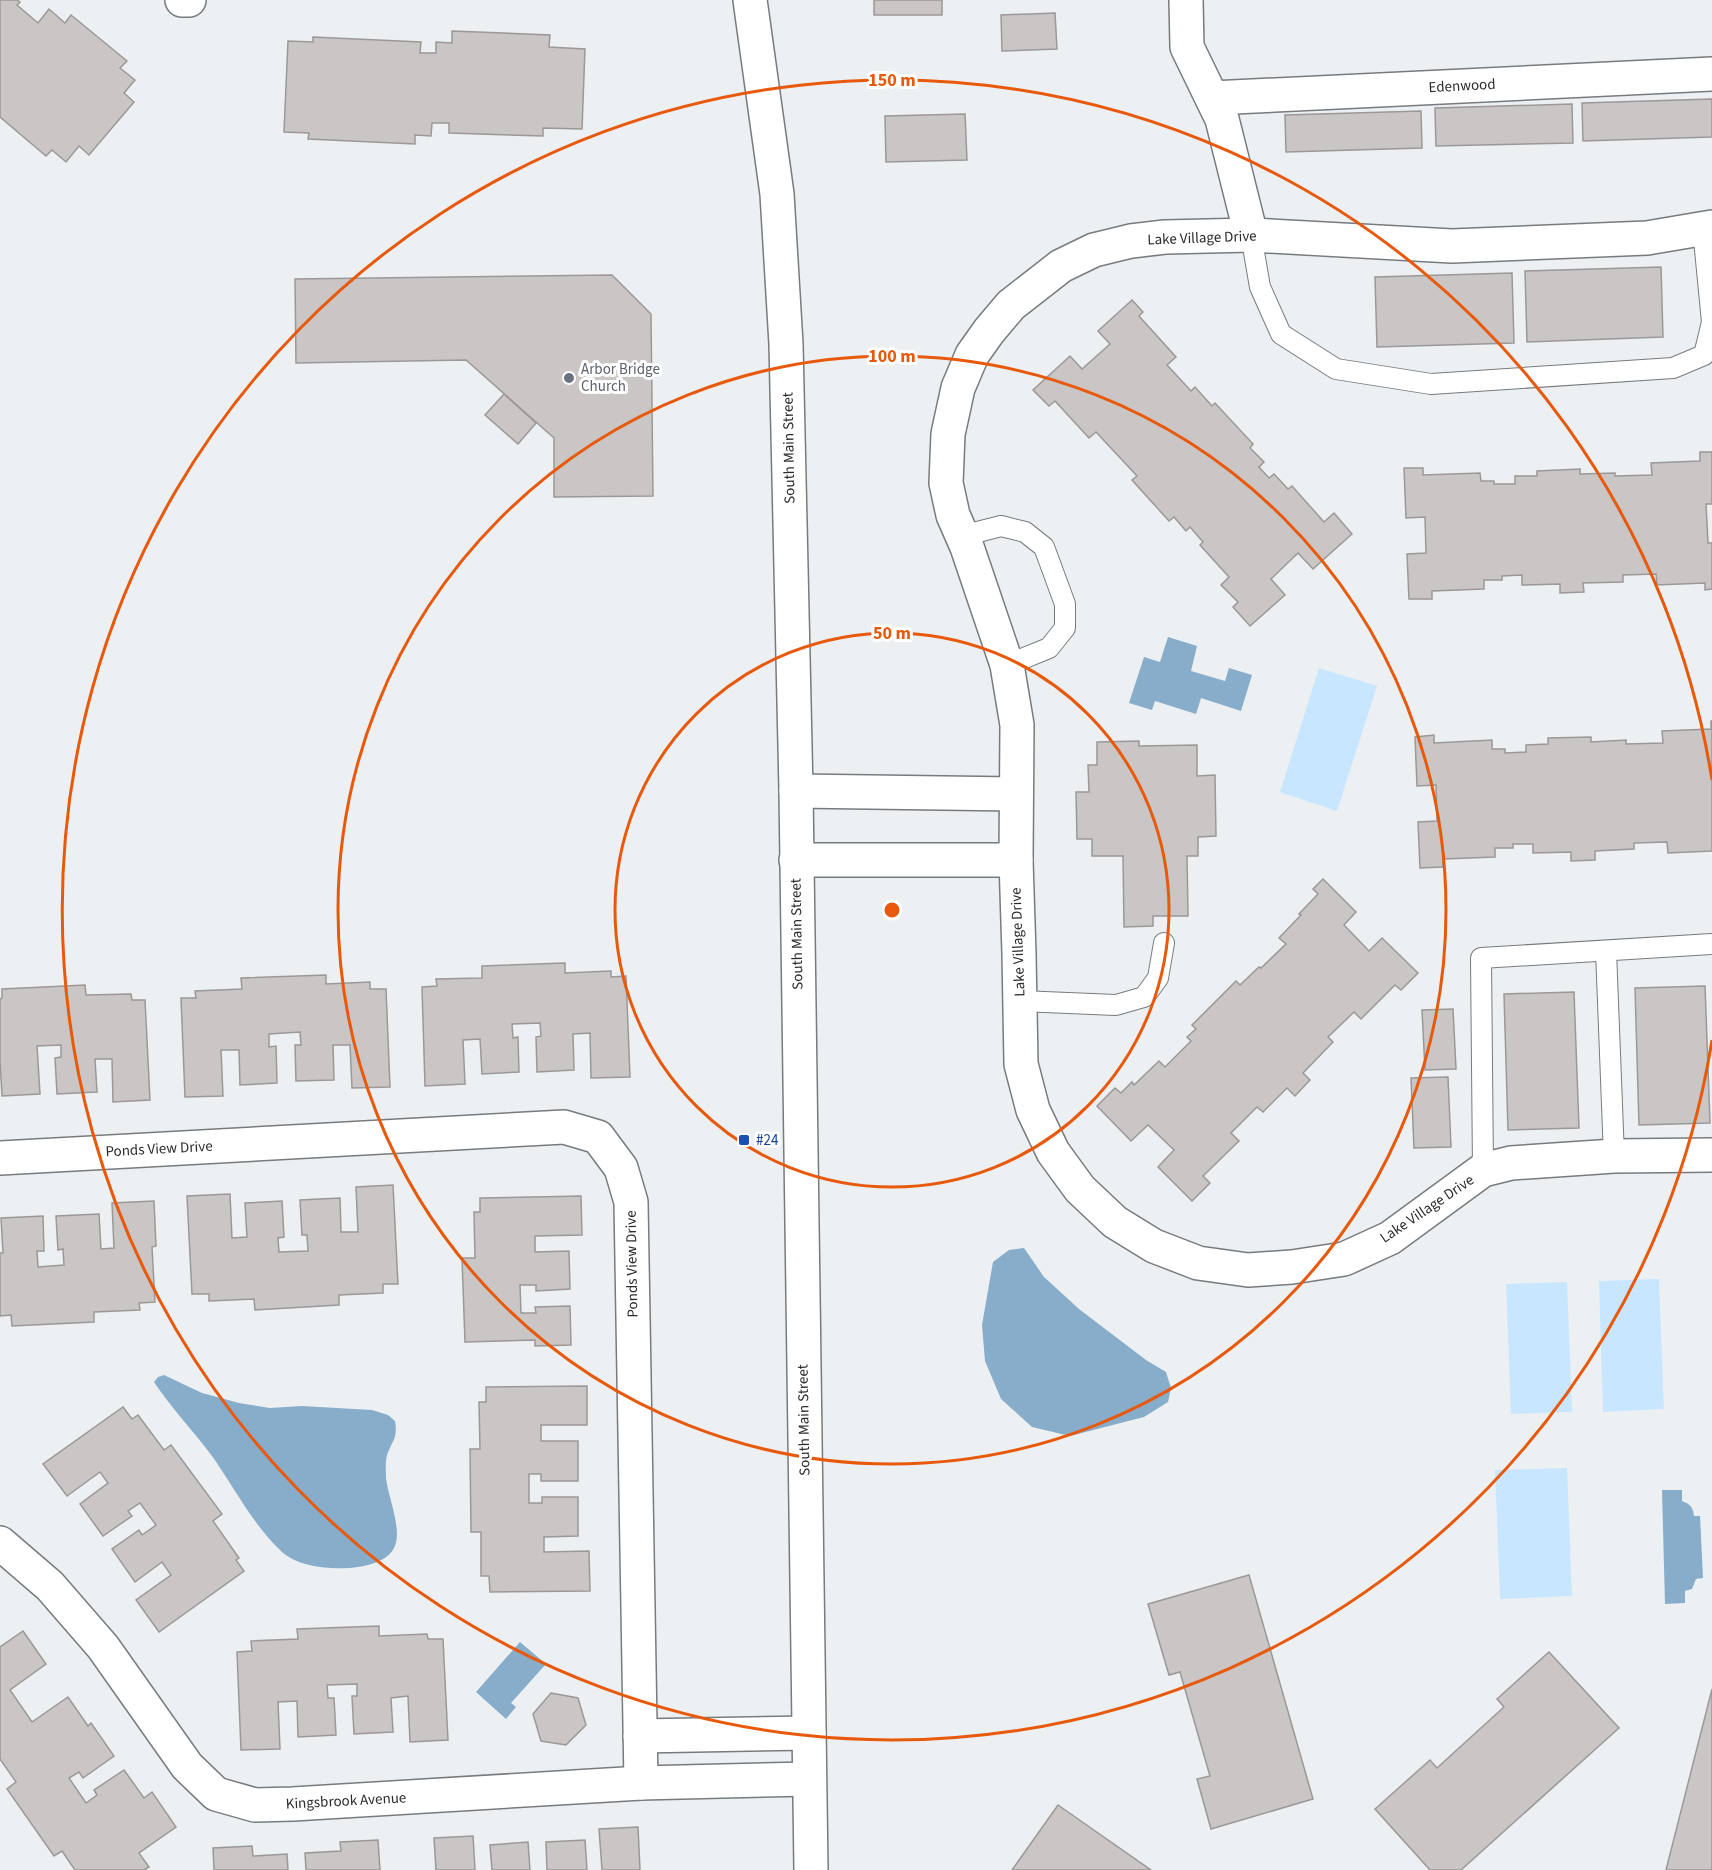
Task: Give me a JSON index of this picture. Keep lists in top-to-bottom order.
{
  "streets": {
    "street": [
      "Edenwood",
      "Lake Village Drive",
      "South Main Street",
      "Ponds View Drive",
      "Kingsbrook Avenue"
    ]
  },
  "crossings": [
    ["South Main Street", "Kingsbrook Avenue"],
    ["Ponds View Drive", "Kingsbrook Avenue"]
  ],
  "places": {
    "other": ["Arbor Bridge Church"],
    "transit": ["#24"]
  },
  "rings": ["150 m", "100 m", "50 m"]
}
